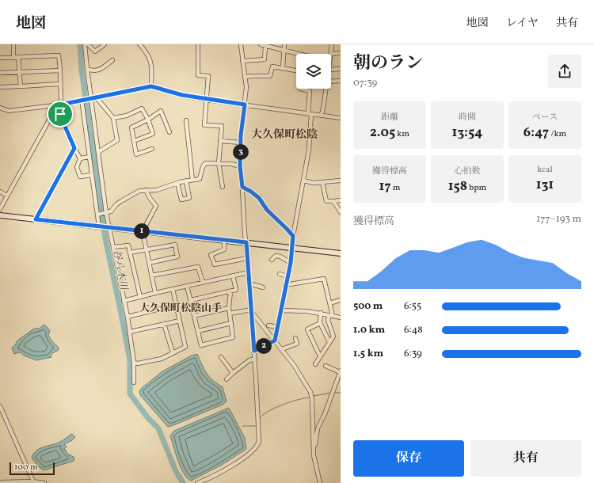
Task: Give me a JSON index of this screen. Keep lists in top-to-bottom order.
{
  "districts": ["大久保町松陰", "大久保町松陰山手"],
  "water": ["谷八木川"],
  "scale_bar": "100 m",
  "page": {
    "header": "地図",
    "nav": ["地図", "レイヤ", "共有"],
    "heading": ["朝のラン", "07:39"],
    "stats": [
      ["距離", "2.05 km"],
      ["時間", "13:54"],
      ["ペース", "6:47 /km"],
      ["獲得標高", "17 m"],
      ["心拍数", "158 bpm"],
      ["kcal", "131"]
    ],
    "pins": ["3", "1", "2"],
    "chart": ["獲得標高", "177–193 m"],
    "list": [
      {
        "name": "500 m",
        "note": "6:55"
      },
      {
        "name": "1.0 km",
        "note": "6:48"
      },
      {
        "name": "1.5 km",
        "note": "6:39"
      }
    ],
    "buttons": ["保存", "共有"],
    "scale": "100 m"
  }
}
